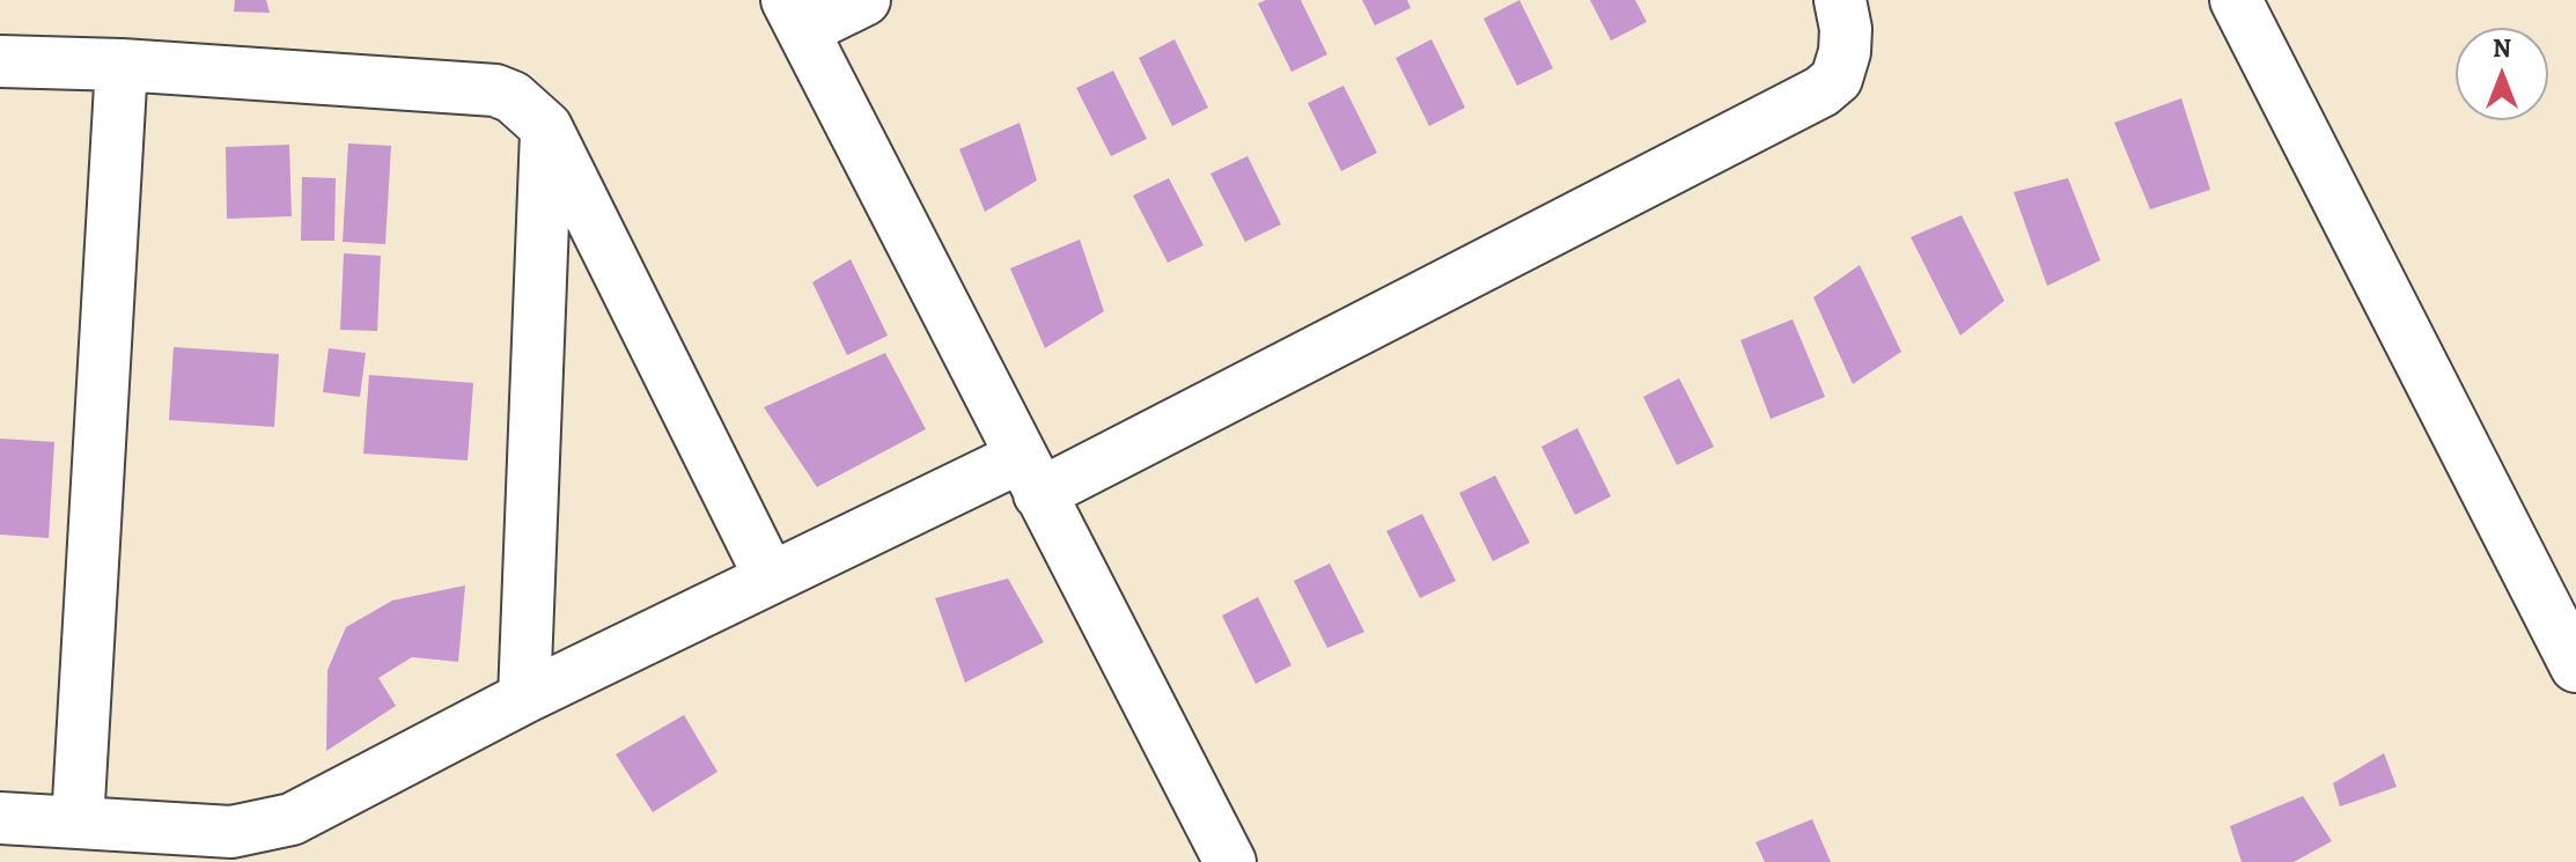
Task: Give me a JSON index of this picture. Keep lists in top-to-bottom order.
{
  "north": "top"
}
